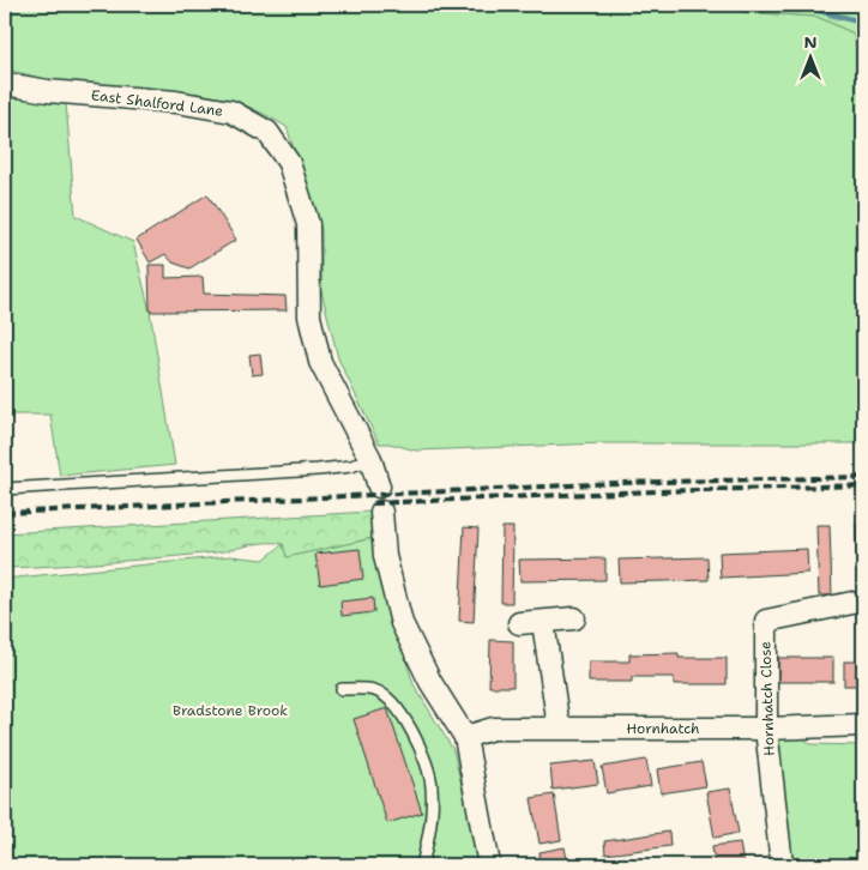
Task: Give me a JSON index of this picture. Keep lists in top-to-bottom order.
{
  "streets": {
    "street": ["East Shalford Lane", "Hornhatch Close", "Hornhatch"]
  },
  "crossings": [
    ["East Shalford Lane", "Hornhatch"],
    ["Hornhatch Close", "Hornhatch"]
  ],
  "parks": ["Bradstone Brook"],
  "north": "top"
}
